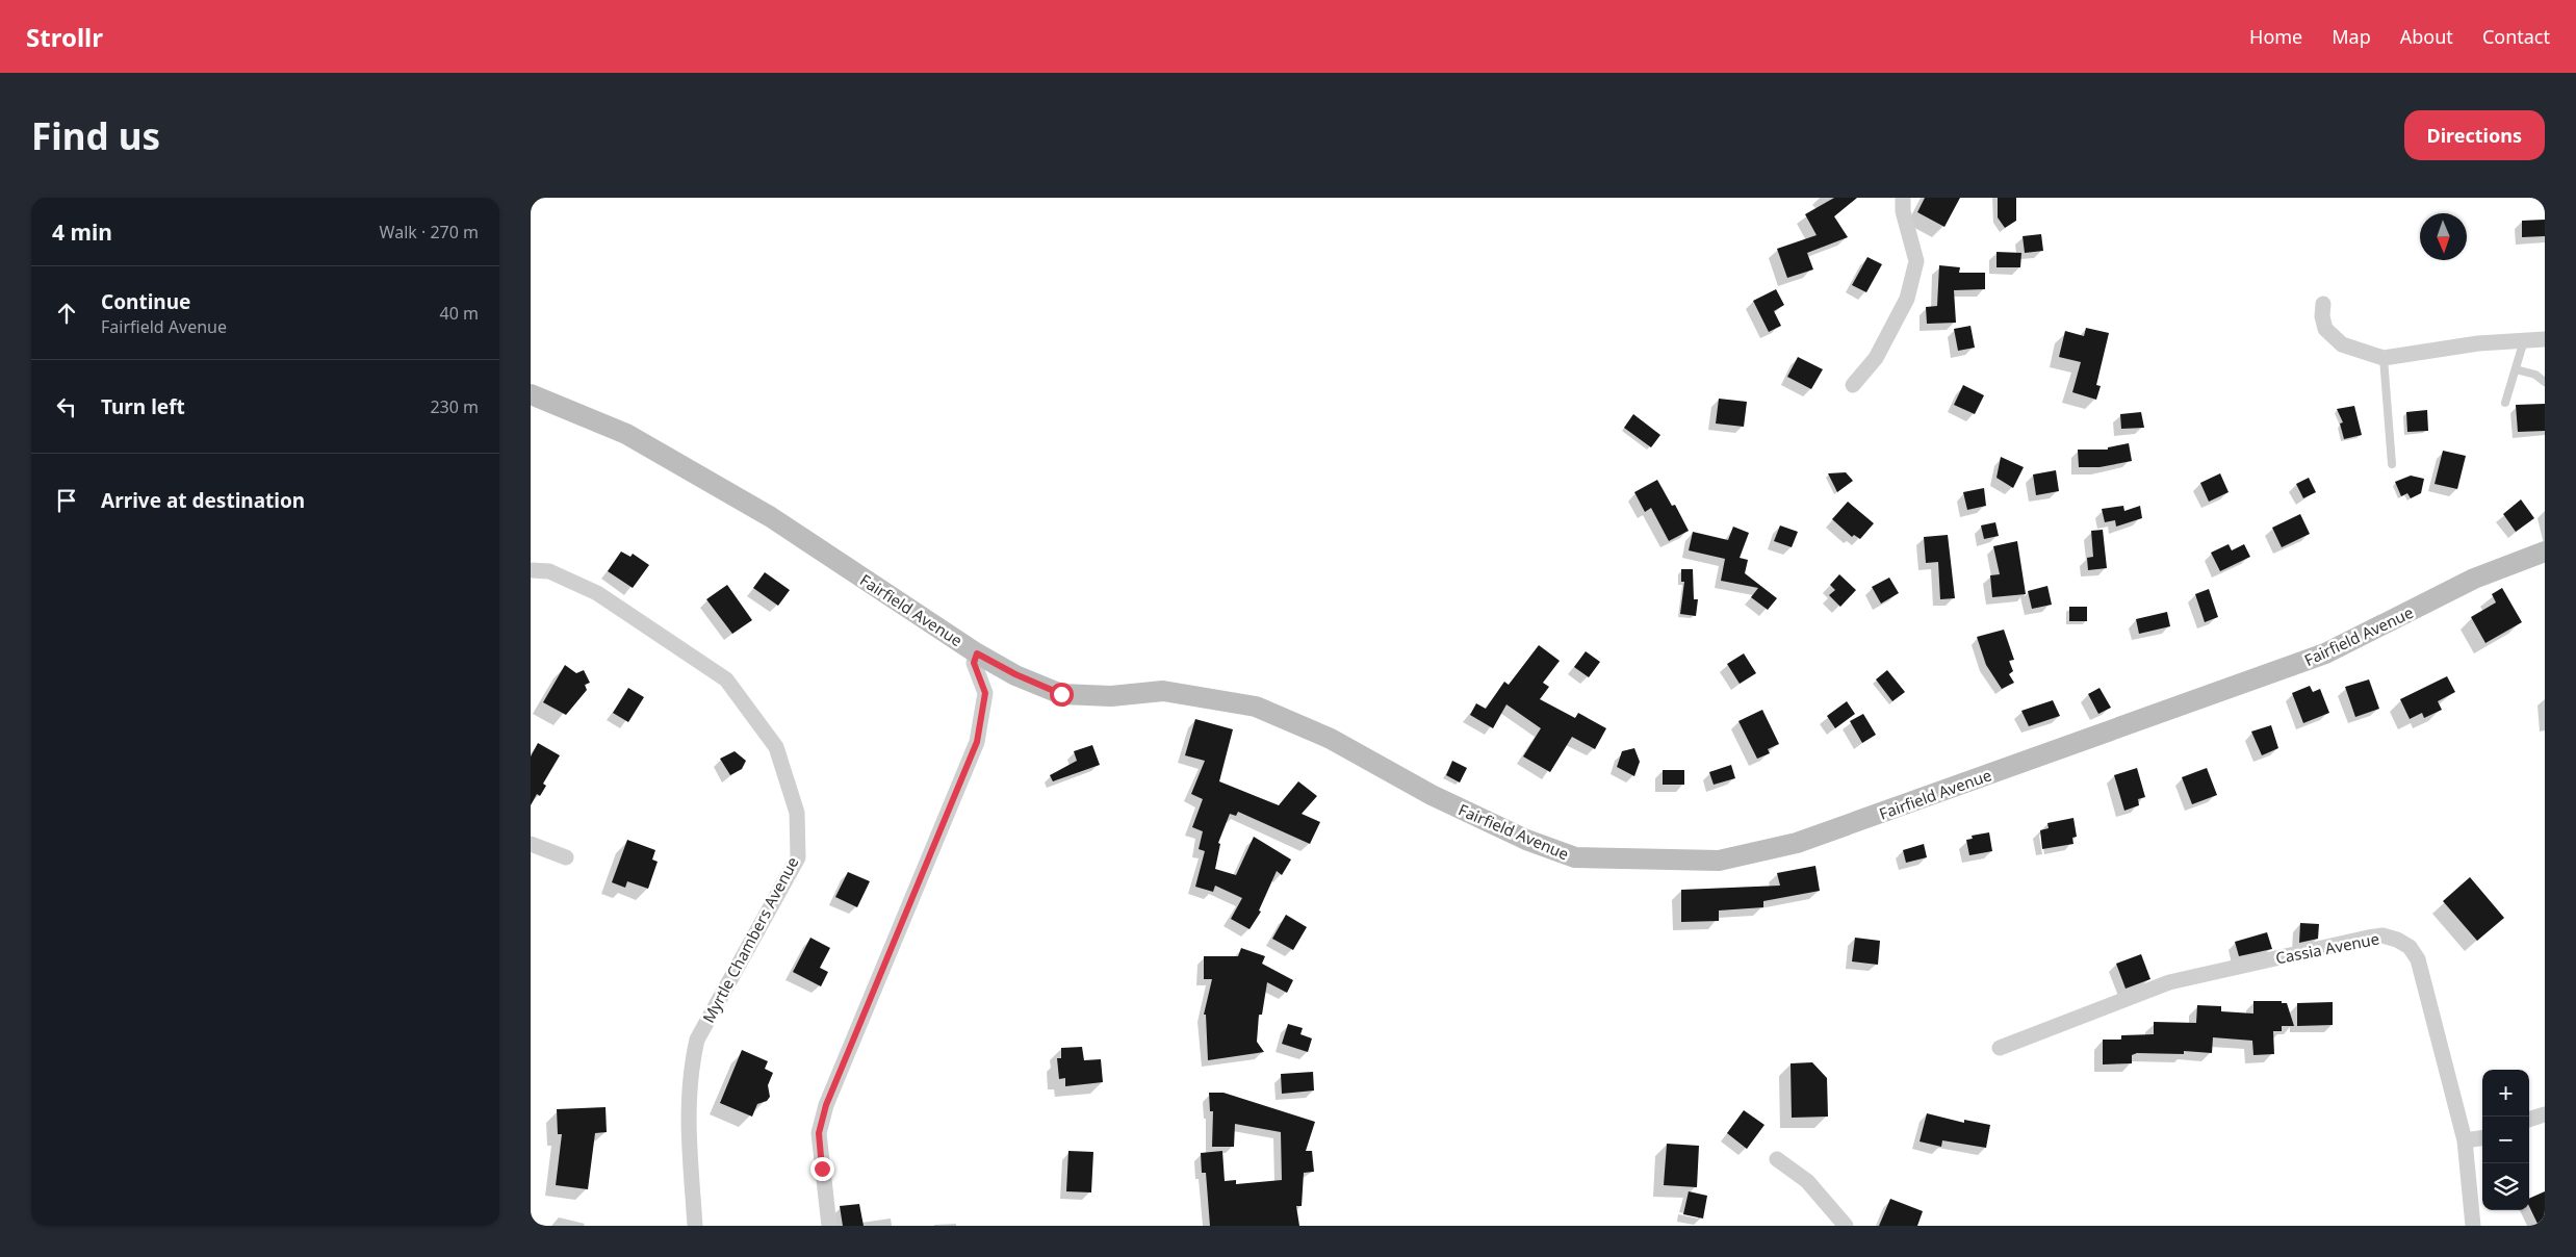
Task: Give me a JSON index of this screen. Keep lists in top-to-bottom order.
{
  "streets": {
    "street": ["Fairfield Avenue", "Myrtle Chambers Avenue", "Cassia Avenue"]
  },
  "north": "bottom",
  "page": {
    "header": "Strollr",
    "nav": [
      "Home",
      "Map",
      "About",
      "Contact"
    ],
    "buttons": "Directions",
    "title": "Find us",
    "heading": ["4 min", "Walk · 270 m"],
    "list": [
      ["Continue", "Fairfield Avenue", "40 m"],
      ["Turn left", "230 m"],
      "Arrive at destination"
    ],
    "map_buttons": ["+", "−"]
  }
}
